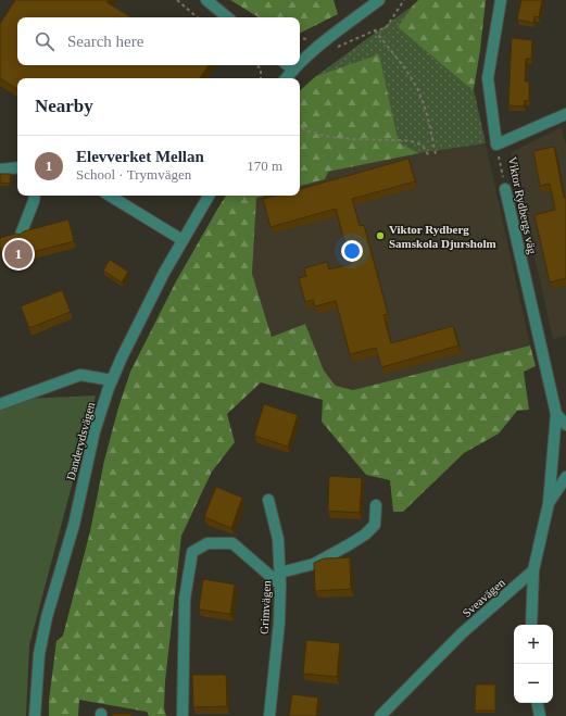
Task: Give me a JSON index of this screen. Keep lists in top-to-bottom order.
{
  "streets": {
    "street": [
      "Viktor Rydbergs väg",
      "Danderydsvägen",
      "Sveavägen",
      "Grimvägen"
    ]
  },
  "places": ["Viktor Rydberg Samskola Djursholm"],
  "page": {
    "search": "Search here",
    "heading": "Nearby",
    "list": [
      {
        "mark": "1",
        "name": "Elevverket Mellan",
        "note": "School · Trymvägen",
        "value": "170 m"
      }
    ],
    "pins": "1",
    "map_buttons": ["+", "−"]
  }
}
